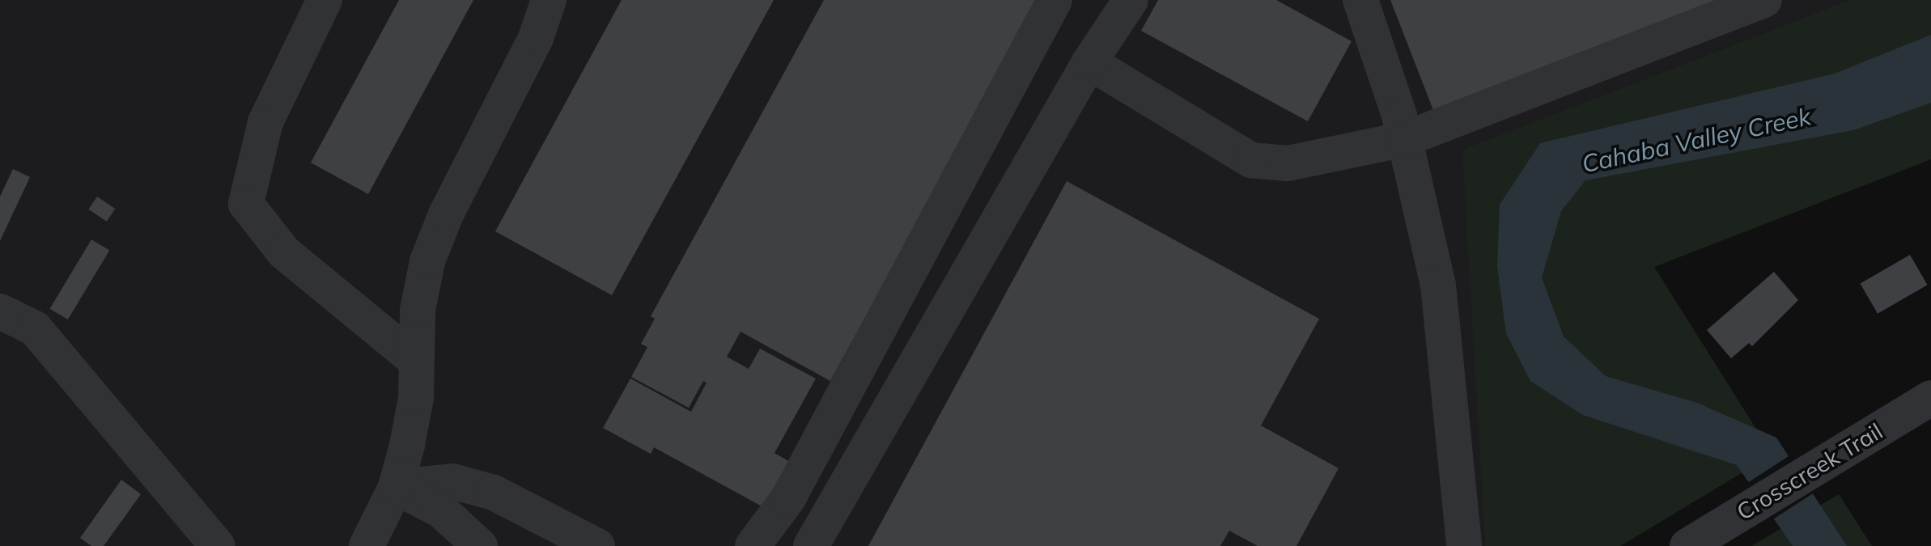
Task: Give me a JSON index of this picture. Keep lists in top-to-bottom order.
{
  "streets": {
    "street": ["Crosscreek Trail"]
  },
  "water": ["Cahaba Valley Creek"]
}
